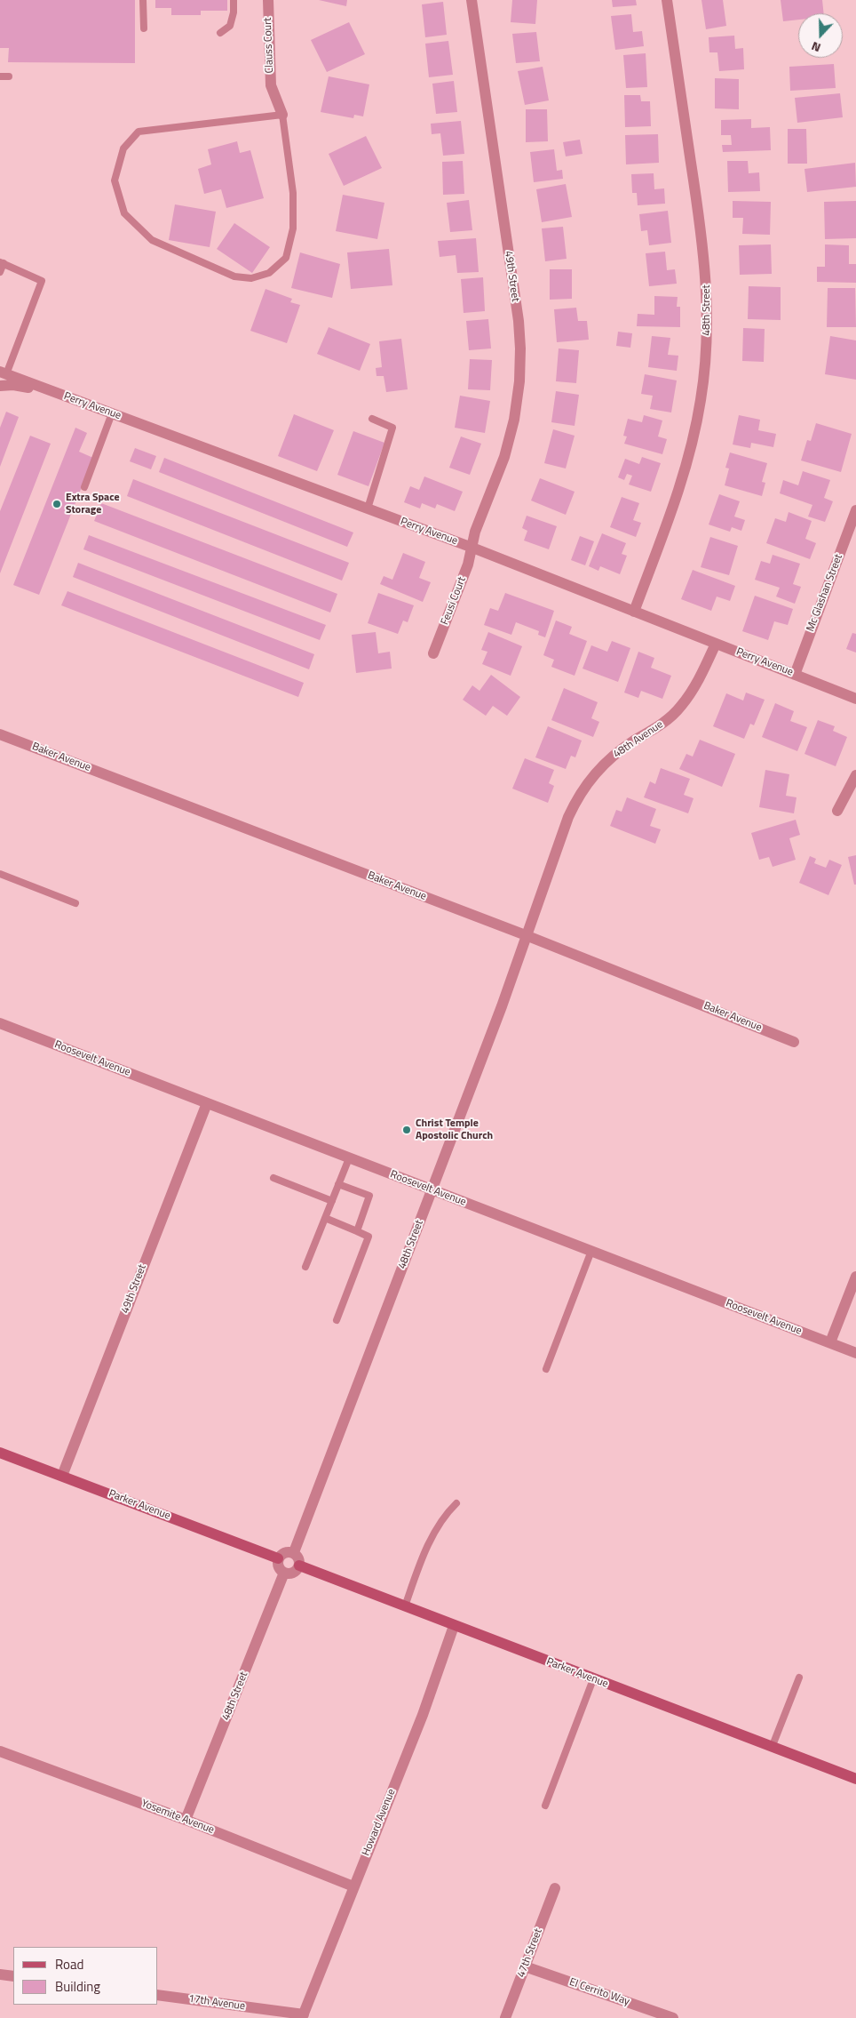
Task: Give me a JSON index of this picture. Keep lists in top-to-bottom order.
{
  "streets": {
    "street": [
      "Clauss Court",
      "49th Street",
      "48th Street",
      "Perry Avenue",
      "Mc Glashan Street",
      "Feusi Court",
      "48th Avenue",
      "Baker Avenue",
      "Roosevelt Avenue",
      "Parker Avenue",
      "Yosemite Avenue",
      "Howard Avenue",
      "47th Street",
      "El Cerrito Way",
      "17th Avenue"
    ]
  },
  "crossings": [
    ["49th Street", "Perry Avenue"],
    ["49th Street", "Feusi Court"],
    ["49th Street", "Roosevelt Avenue"],
    ["49th Street", "Parker Avenue"],
    ["48th Street", "Perry Avenue"],
    ["48th Street", "48th Avenue"],
    ["48th Street", "Baker Avenue"],
    ["48th Street", "Roosevelt Avenue"],
    ["48th Street", "Parker Avenue"],
    ["48th Street", "Yosemite Avenue"],
    ["Perry Avenue", "Mc Glashan Street"],
    ["Perry Avenue", "Feusi Court"],
    ["Perry Avenue", "48th Avenue"],
    ["48th Avenue", "Baker Avenue"],
    ["Parker Avenue", "Howard Avenue"],
    ["Yosemite Avenue", "Howard Avenue"],
    ["Howard Avenue", "17th Avenue"],
    ["47th Street", "El Cerrito Way"]
  ],
  "places": ["Extra Space Storage", "Christ Temple Apostolic Church"],
  "legend": ["Road", "Building"],
  "north": "bottom"
}
